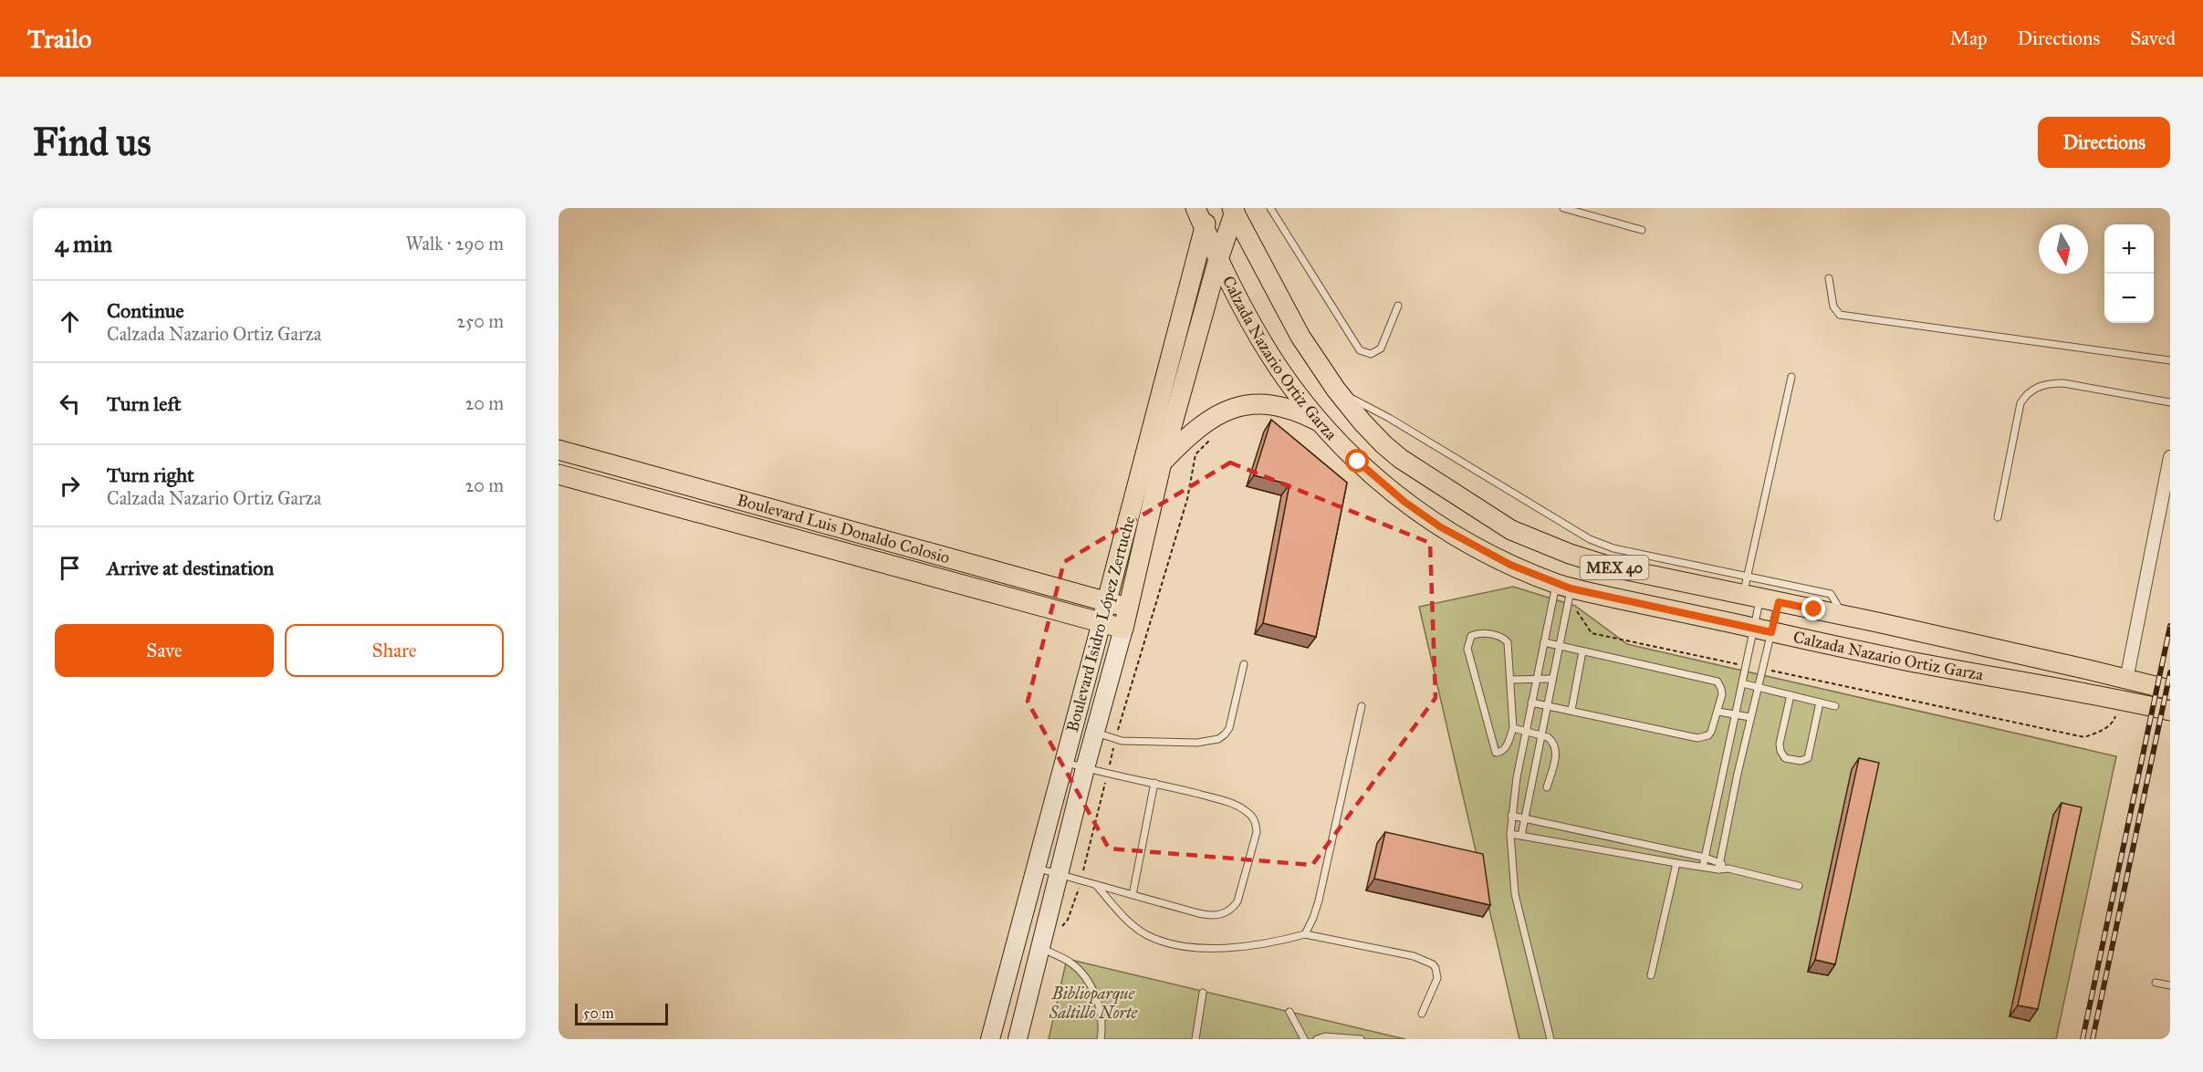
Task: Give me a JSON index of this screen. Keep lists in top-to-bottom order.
{
  "streets": {
    "main road": [
      "Calzada Nazario Ortiz Garza",
      "Boulevard Luis Donaldo Colosio",
      "MEX 40",
      "Boulevard Isidro López Zertuche"
    ]
  },
  "crossings": [
    ["Calzada Nazario Ortiz Garza", "Boulevard Isidro López Zertuche"],
    ["Boulevard Luis Donaldo Colosio", "Boulevard Isidro López Zertuche"]
  ],
  "parks": ["Biblioparque Saltillo Norte"],
  "scale_bar": "50 m",
  "north": "bottom",
  "page": {
    "header": "Trailo",
    "nav": ["Map", "Directions", "Saved"],
    "buttons": [
      "Directions",
      ["Save", "Share"]
    ],
    "title": "Find us",
    "heading": ["4 min", "Walk · 290 m"],
    "map_buttons": ["+", "−"],
    "list": [
      ["Continue", "Calzada Nazario Ortiz Garza", "250 m"],
      ["Turn left", "20 m"],
      ["Turn right", "Calzada Nazario Ortiz Garza", "20 m"],
      "Arrive at destination"
    ],
    "scale": "50 m"
  }
}
